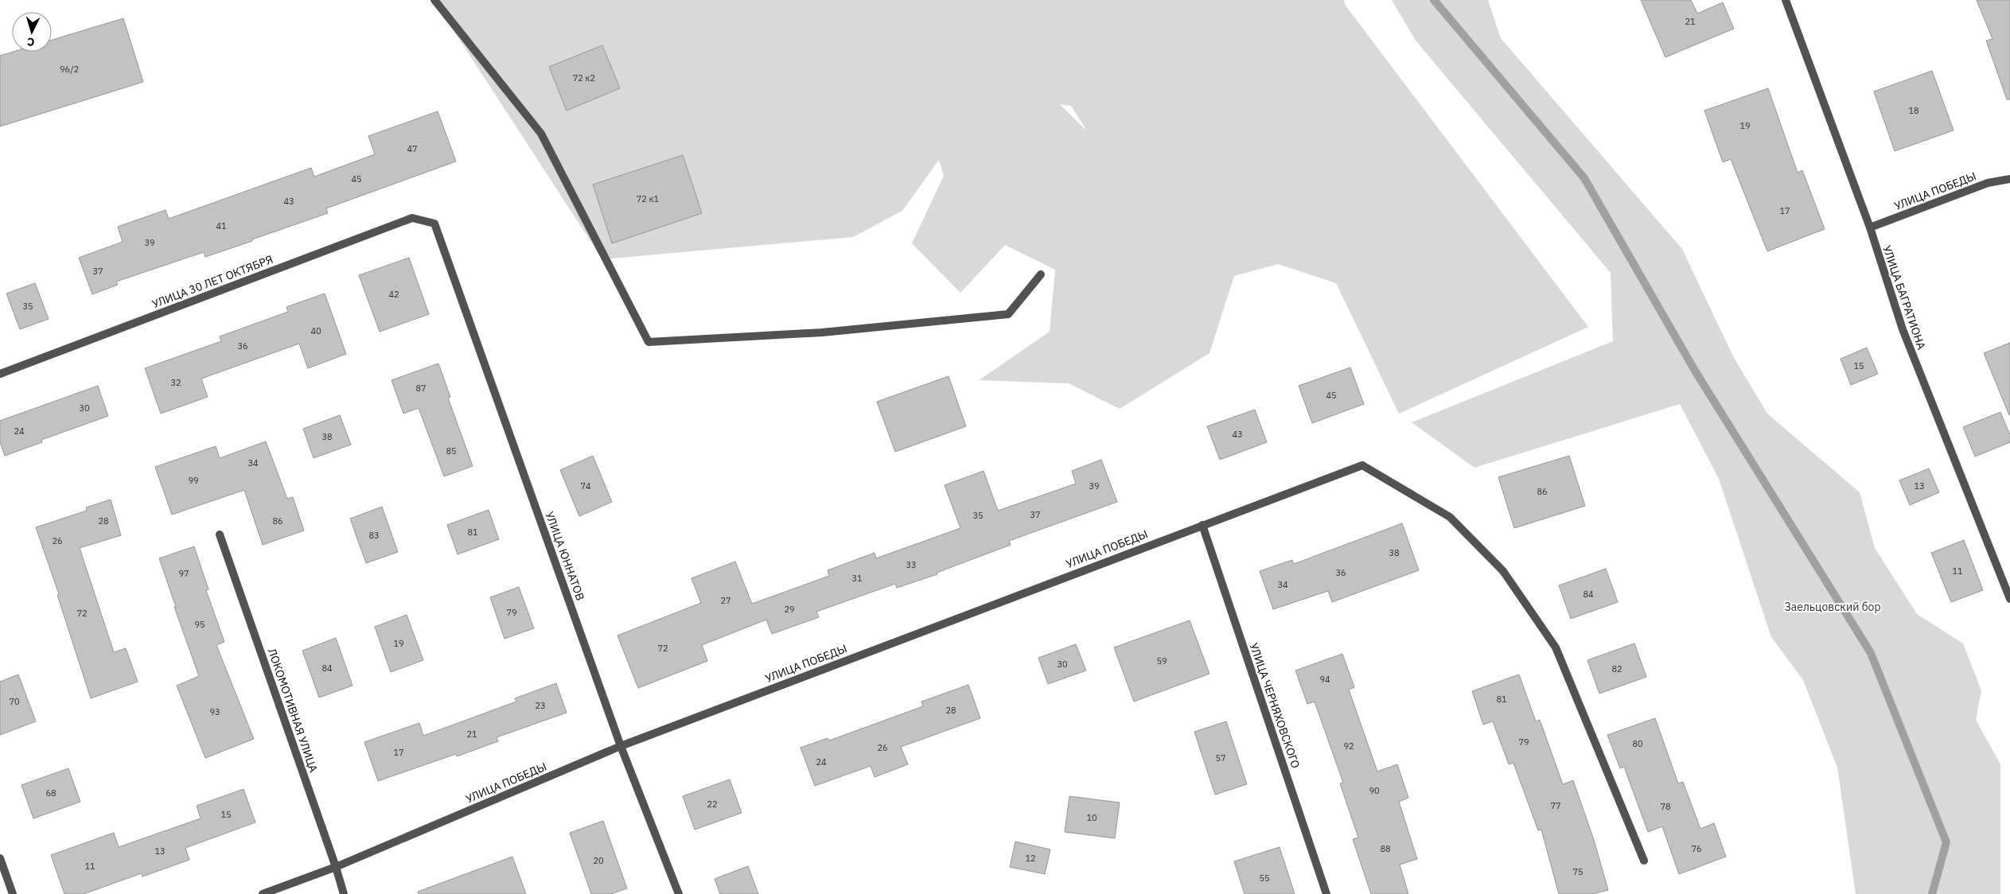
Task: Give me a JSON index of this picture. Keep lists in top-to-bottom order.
{
  "streets": {
    "street": [
      "УЛИЦА ПОБЕДЫ",
      "УЛИЦА 30 ЛЕТ ОКТЯБРЯ",
      "УЛИЦА БАГРАТИОНА",
      "УЛИЦА ЮННАТОВ",
      "УЛИЦА ЧЕРНЯХОВСКОГО",
      "ЛОКОМОТИВНАЯ УЛИЦА"
    ]
  },
  "crossings": [
    ["УЛИЦА ПОБЕДЫ", "УЛИЦА БАГРАТИОНА"],
    ["УЛИЦА ПОБЕДЫ", "УЛИЦА ЮННАТОВ"],
    ["УЛИЦА ПОБЕДЫ", "УЛИЦА ЧЕРНЯХОВСКОГО"],
    ["УЛИЦА ПОБЕДЫ", "ЛОКОМОТИВНАЯ УЛИЦА"],
    ["УЛИЦА 30 ЛЕТ ОКТЯБРЯ", "УЛИЦА ЮННАТОВ"]
  ],
  "parks": ["Заельцовский бор"],
  "house_numbers": [
    "21",
    "96/2",
    "72 к2",
    "18",
    "19",
    "47",
    "45",
    "72 к1",
    "43",
    "17",
    "41",
    "39",
    "37",
    "42",
    "35",
    "40",
    "36",
    "15",
    "32",
    "87",
    "45",
    "30",
    "24",
    "43",
    "38",
    "85",
    "34",
    "99",
    "74",
    "39",
    "13",
    "86",
    "37",
    "35",
    "28",
    "86",
    "81",
    "83",
    "26",
    "38",
    "33",
    "11",
    "36",
    "97",
    "31",
    "34",
    "84",
    "27",
    "29",
    "79",
    "72",
    "95",
    "19",
    "72",
    "59",
    "30",
    "84",
    "82",
    "94",
    "81",
    "70",
    "23",
    "28",
    "93",
    "21",
    "79",
    "80",
    "92",
    "26",
    "17",
    "57",
    "24",
    "90",
    "68",
    "22",
    "77",
    "78",
    "15",
    "10",
    "88",
    "76",
    "13",
    "12",
    "20",
    "11",
    "75",
    "55"
  ],
  "north": "bottom"
}
